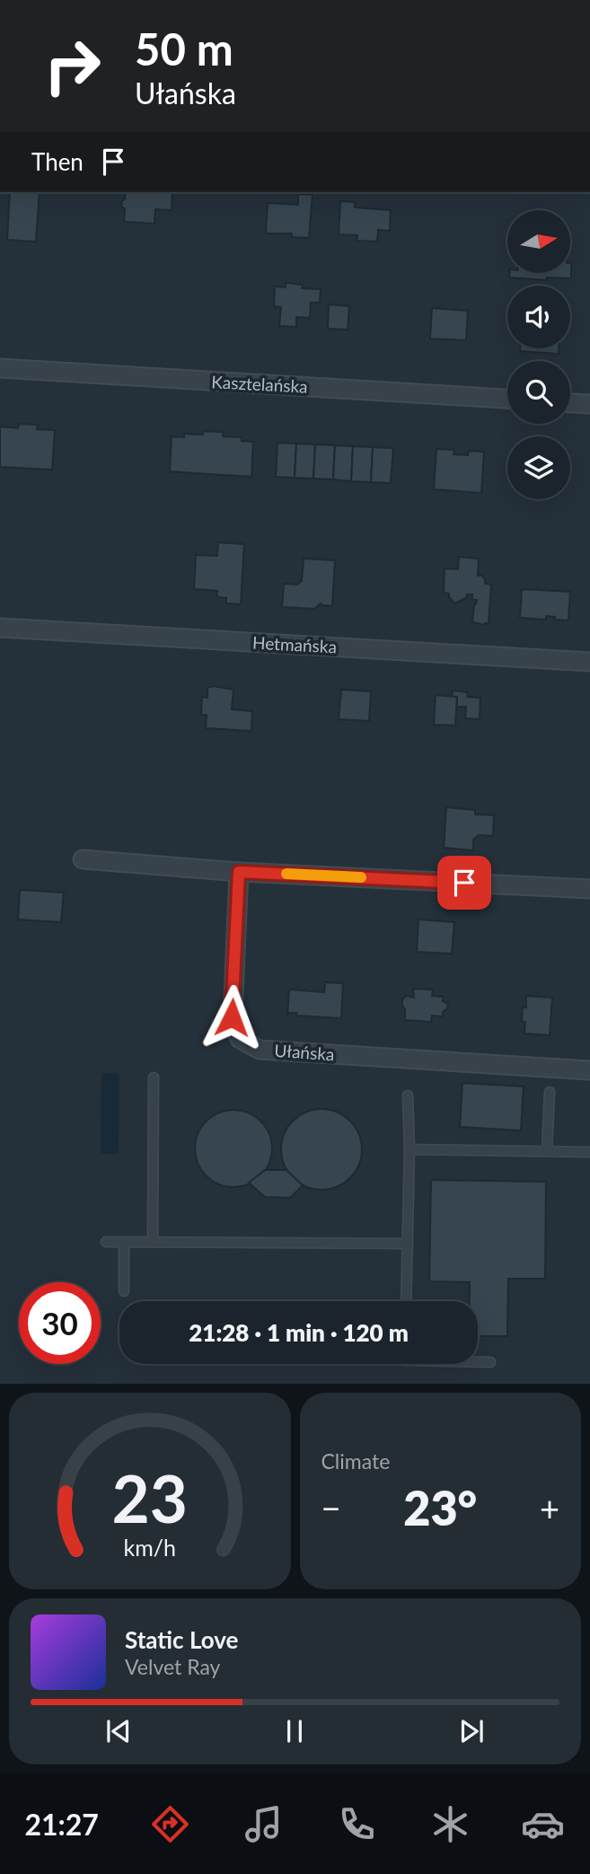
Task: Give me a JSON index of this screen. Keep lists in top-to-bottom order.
{
  "streets": {
    "street": ["Kasztelańska", "Hetmańska", "Ułańska"]
  },
  "north": "right",
  "page": {
    "turn": ["50 m", "Ułańska"],
    "then": "Then",
    "limit": "30",
    "trip": "21:28 · 1 min · 120 m",
    "tile": "Climate",
    "heat": ["−", "23°", "+"],
    "song": ["Static Love", "Velvet Ray"],
    "tabs": "21:27",
    "gauge": ["23", "km/h"]
  }
}
